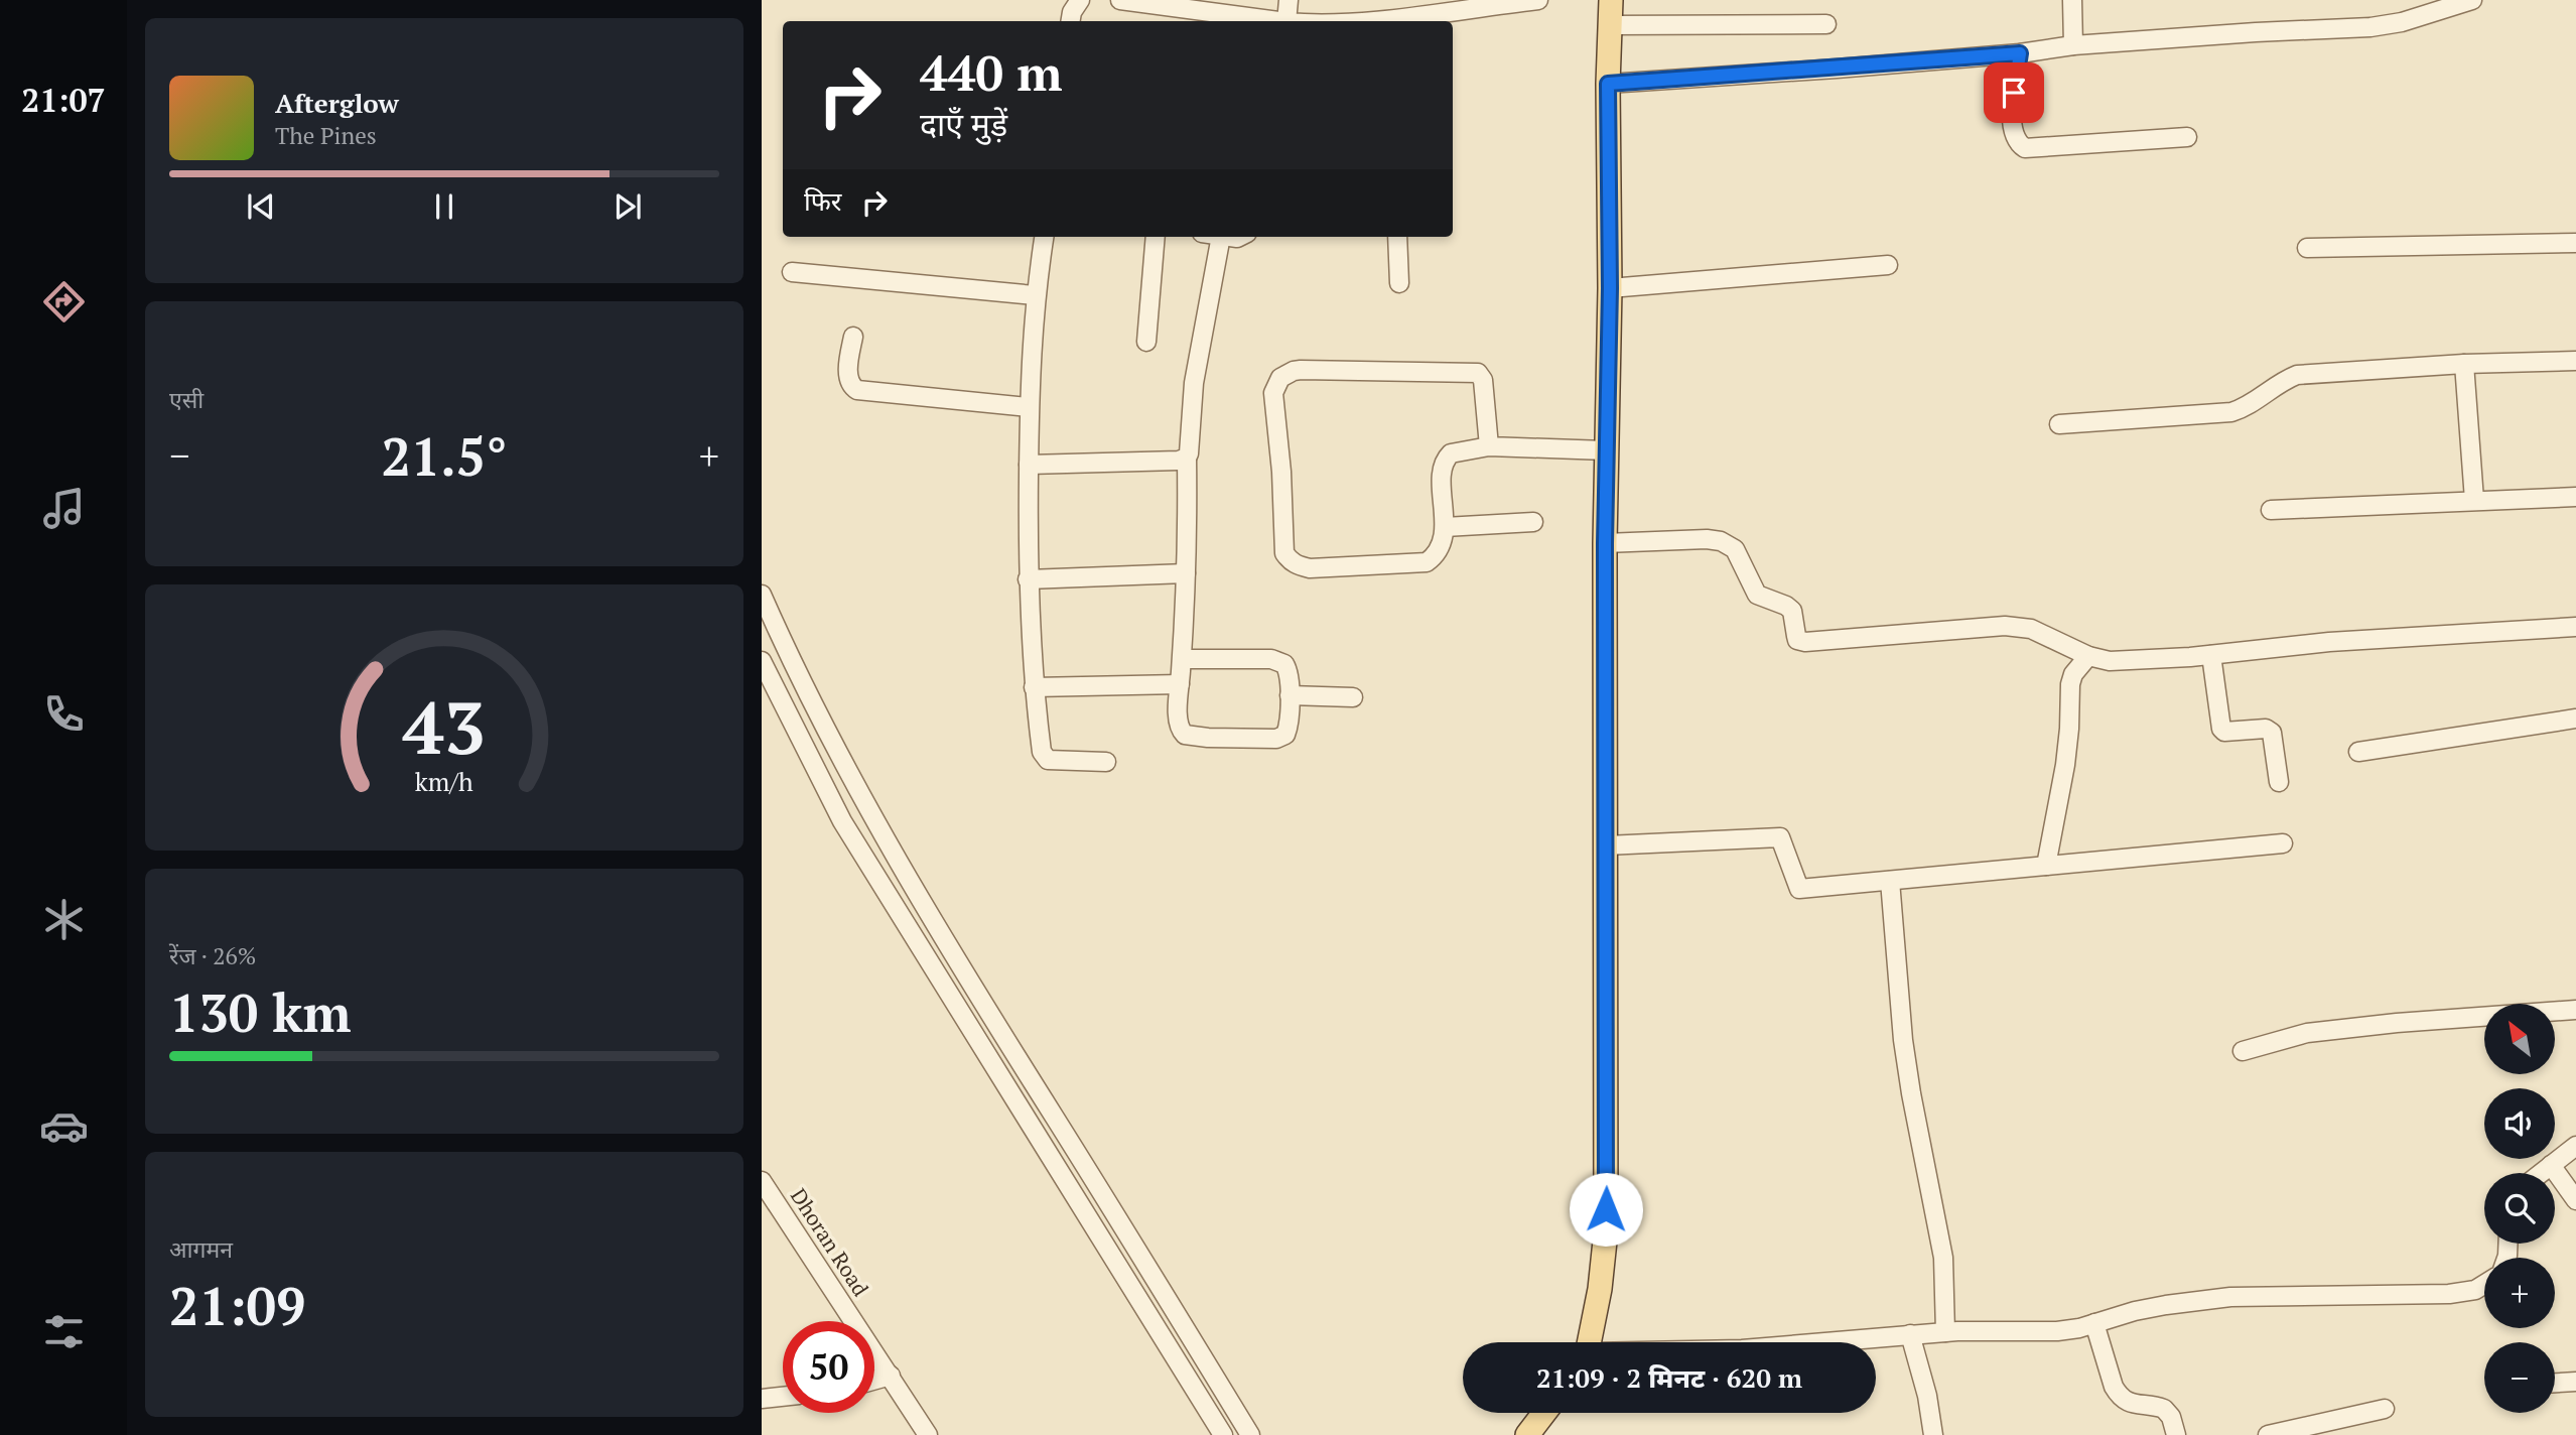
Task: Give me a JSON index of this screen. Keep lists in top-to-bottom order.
{
  "streets": {
    "street": ["Dhoran Road"]
  },
  "north": "top left",
  "page": {
    "tabs": "21:07",
    "turn": ["440 m", "दाएँ मुड़ें"],
    "song": ["Afterglow", "The Pines"],
    "then": "फिर",
    "tile": [
      "एसी",
      ["रेंज · 26%", "130 km"],
      ["आगमन", "21:09"]
    ],
    "heat": ["−", "21.5°", "+"],
    "map_buttons": ["+", "−"],
    "limit": "50",
    "trip": "21:09 · 2 मिनट · 620 m",
    "gauge": ["43", "km/h"]
  }
}
